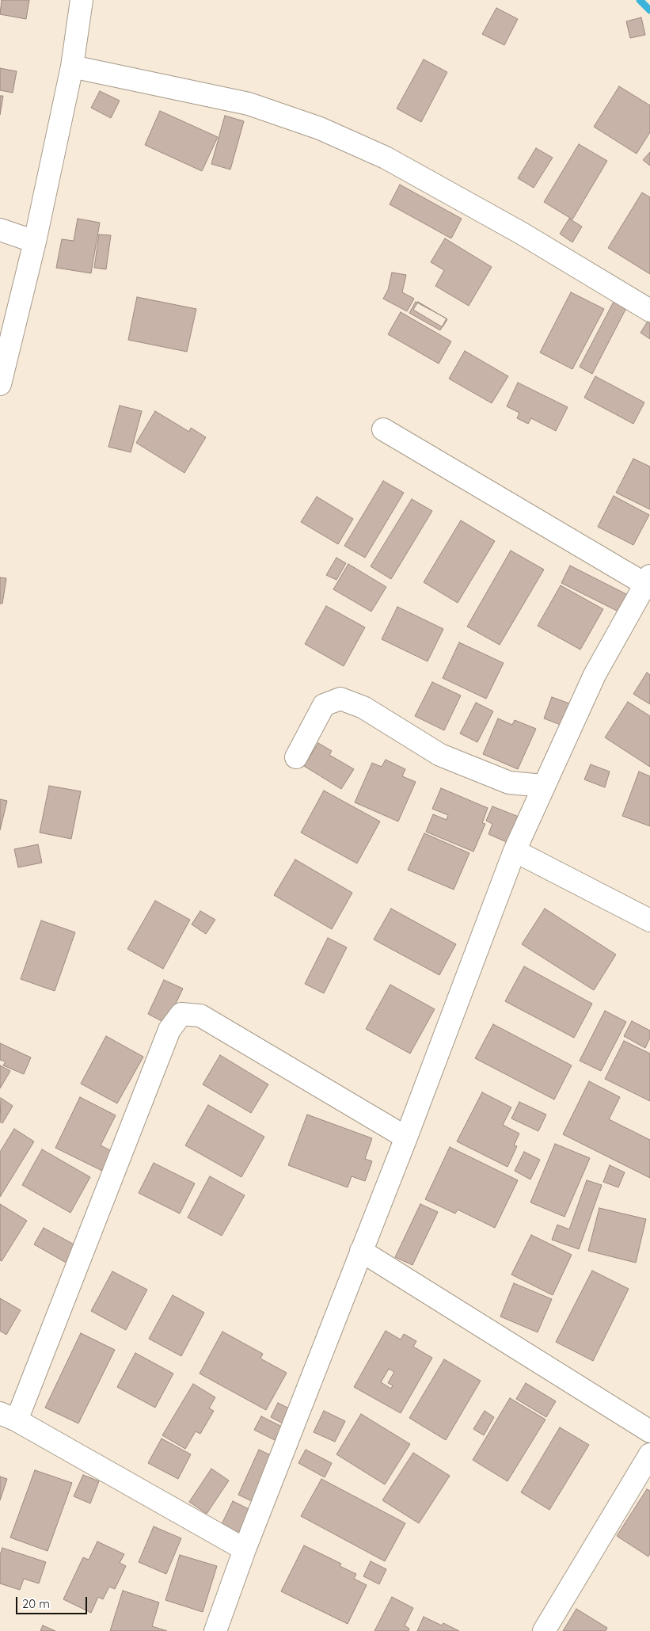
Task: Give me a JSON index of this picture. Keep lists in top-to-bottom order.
{
  "scale_bar": "20 m"
}
